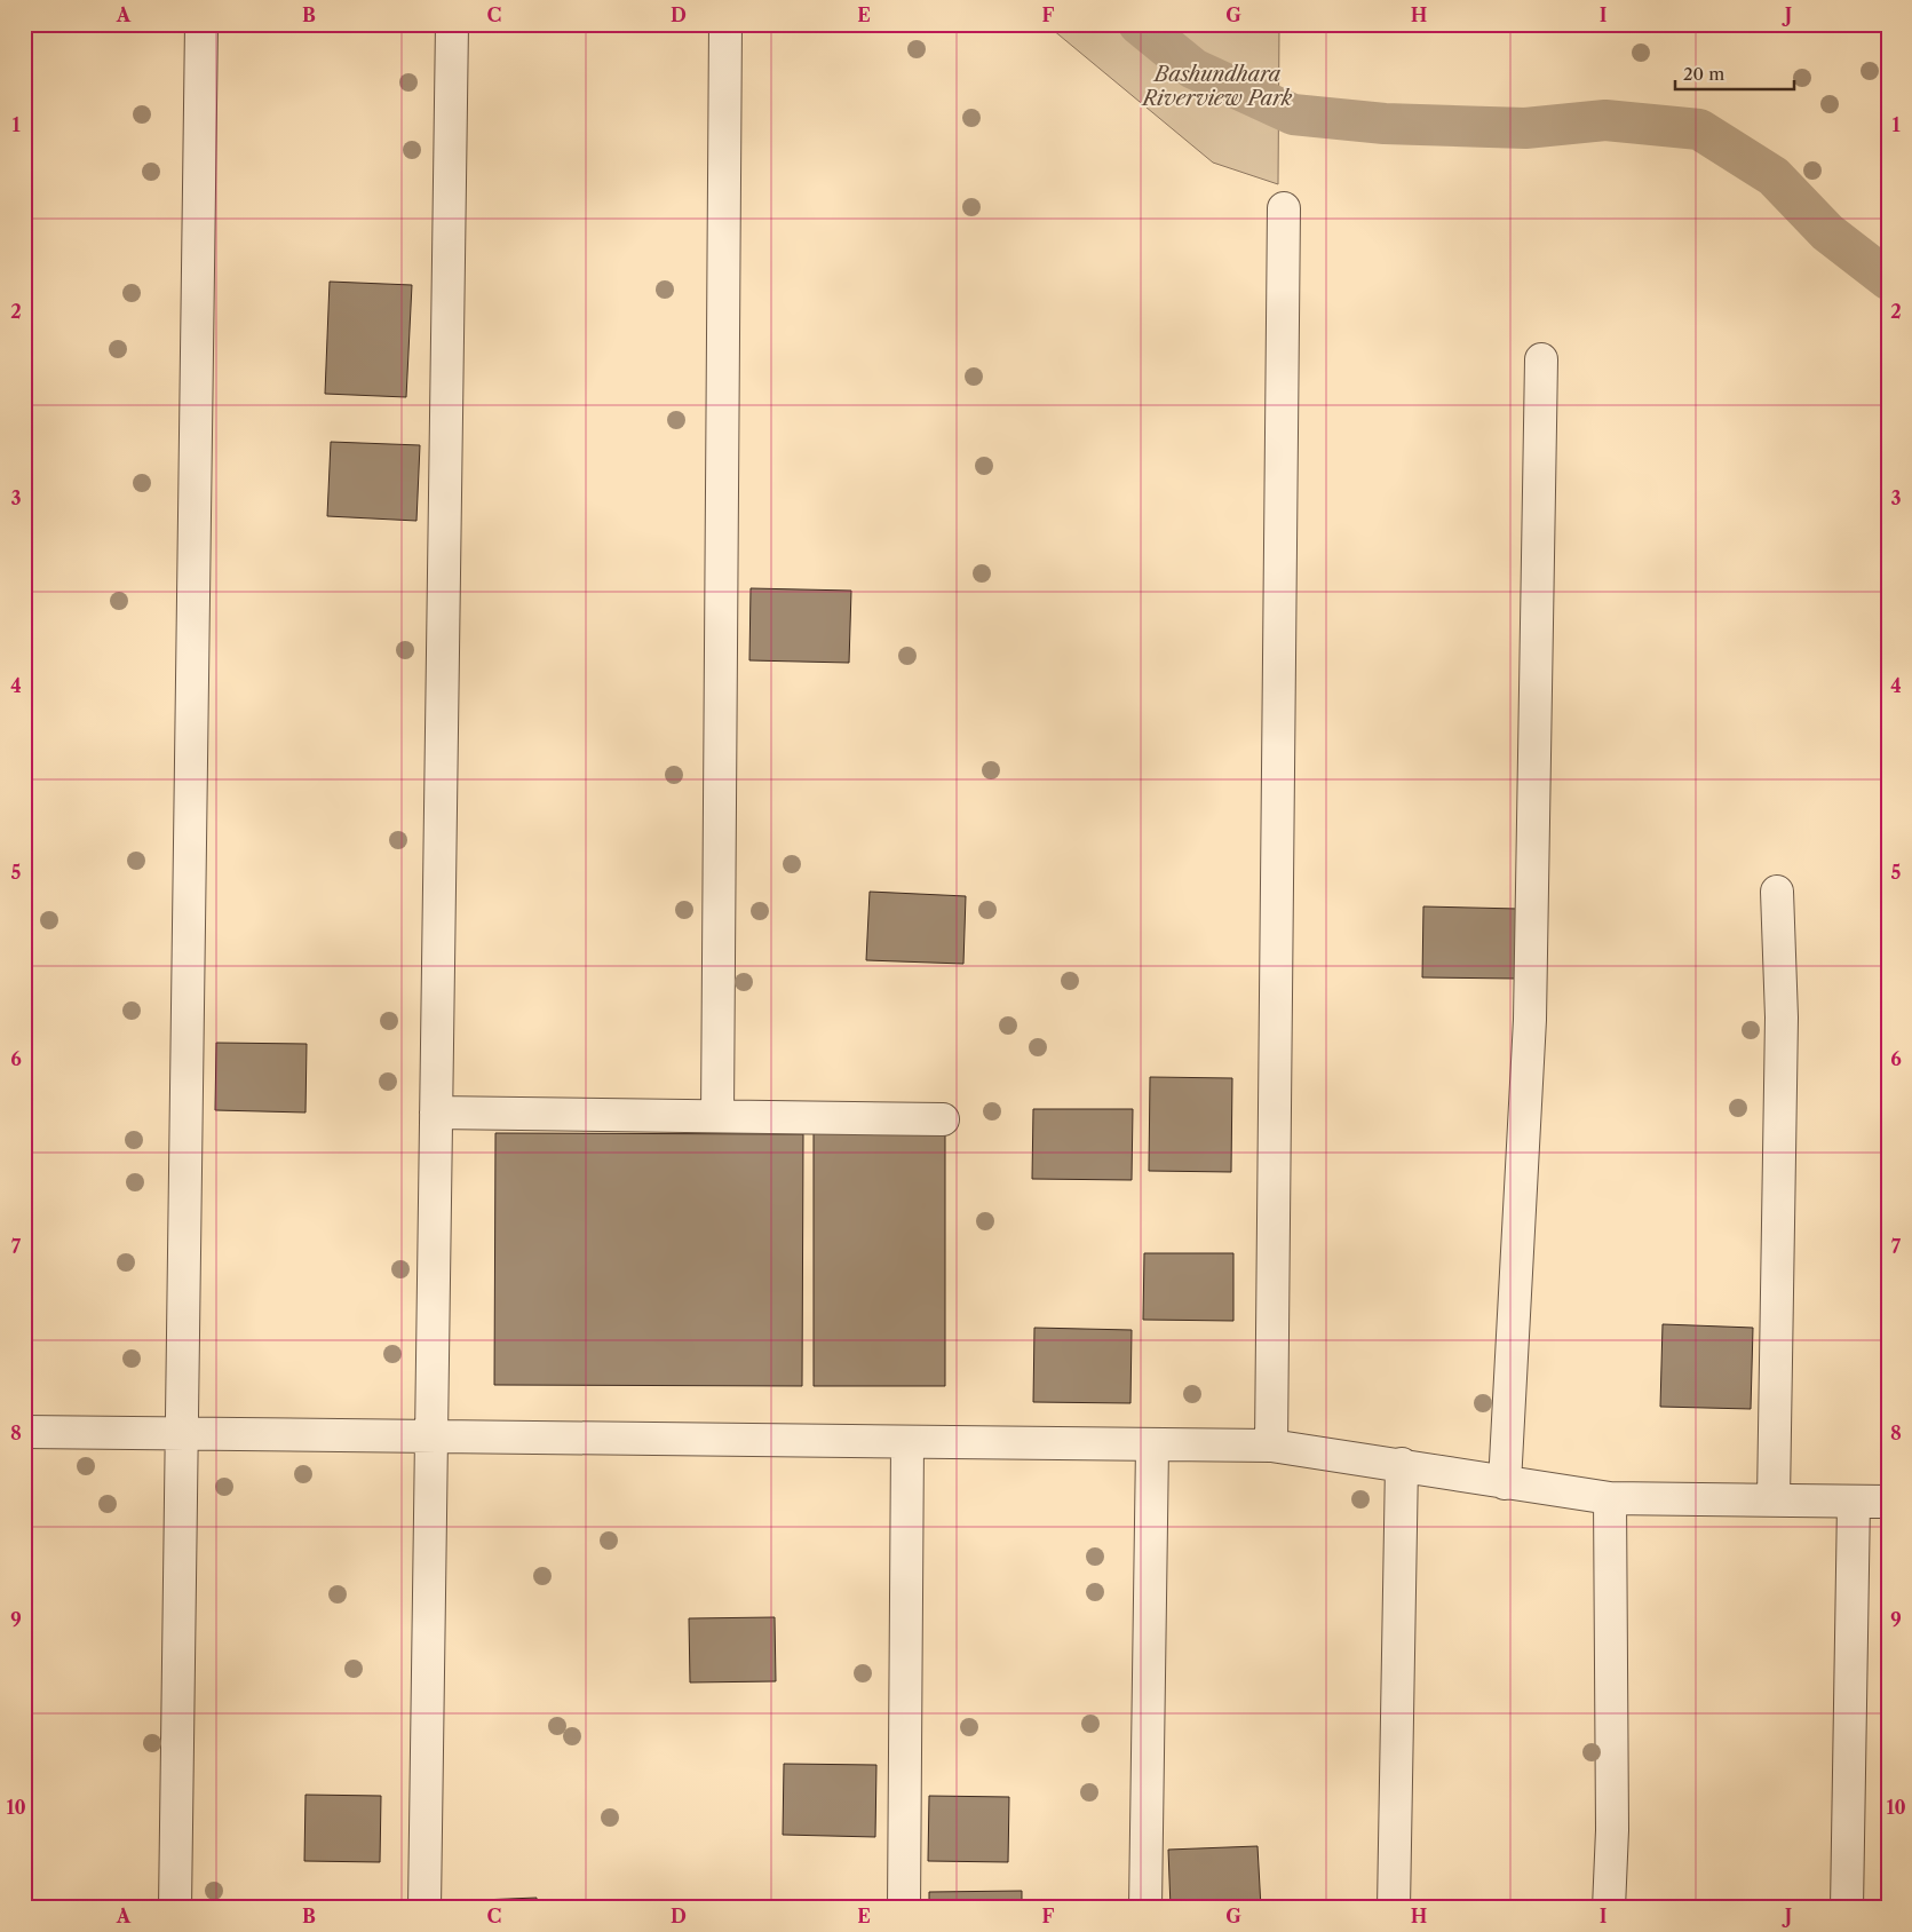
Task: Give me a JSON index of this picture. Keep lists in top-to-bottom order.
{
  "parks": ["Bashundhara Riverview Park"],
  "scale_bar": "20 m",
  "grid": {
    "columns": [
      "A",
      "B",
      "C",
      "D",
      "E",
      "F",
      "G",
      "H",
      "I",
      "J"
    ],
    "rows": [
      "1",
      "2",
      "3",
      "4",
      "5",
      "6",
      "7",
      "8",
      "9",
      "10"
    ]
  }
}
